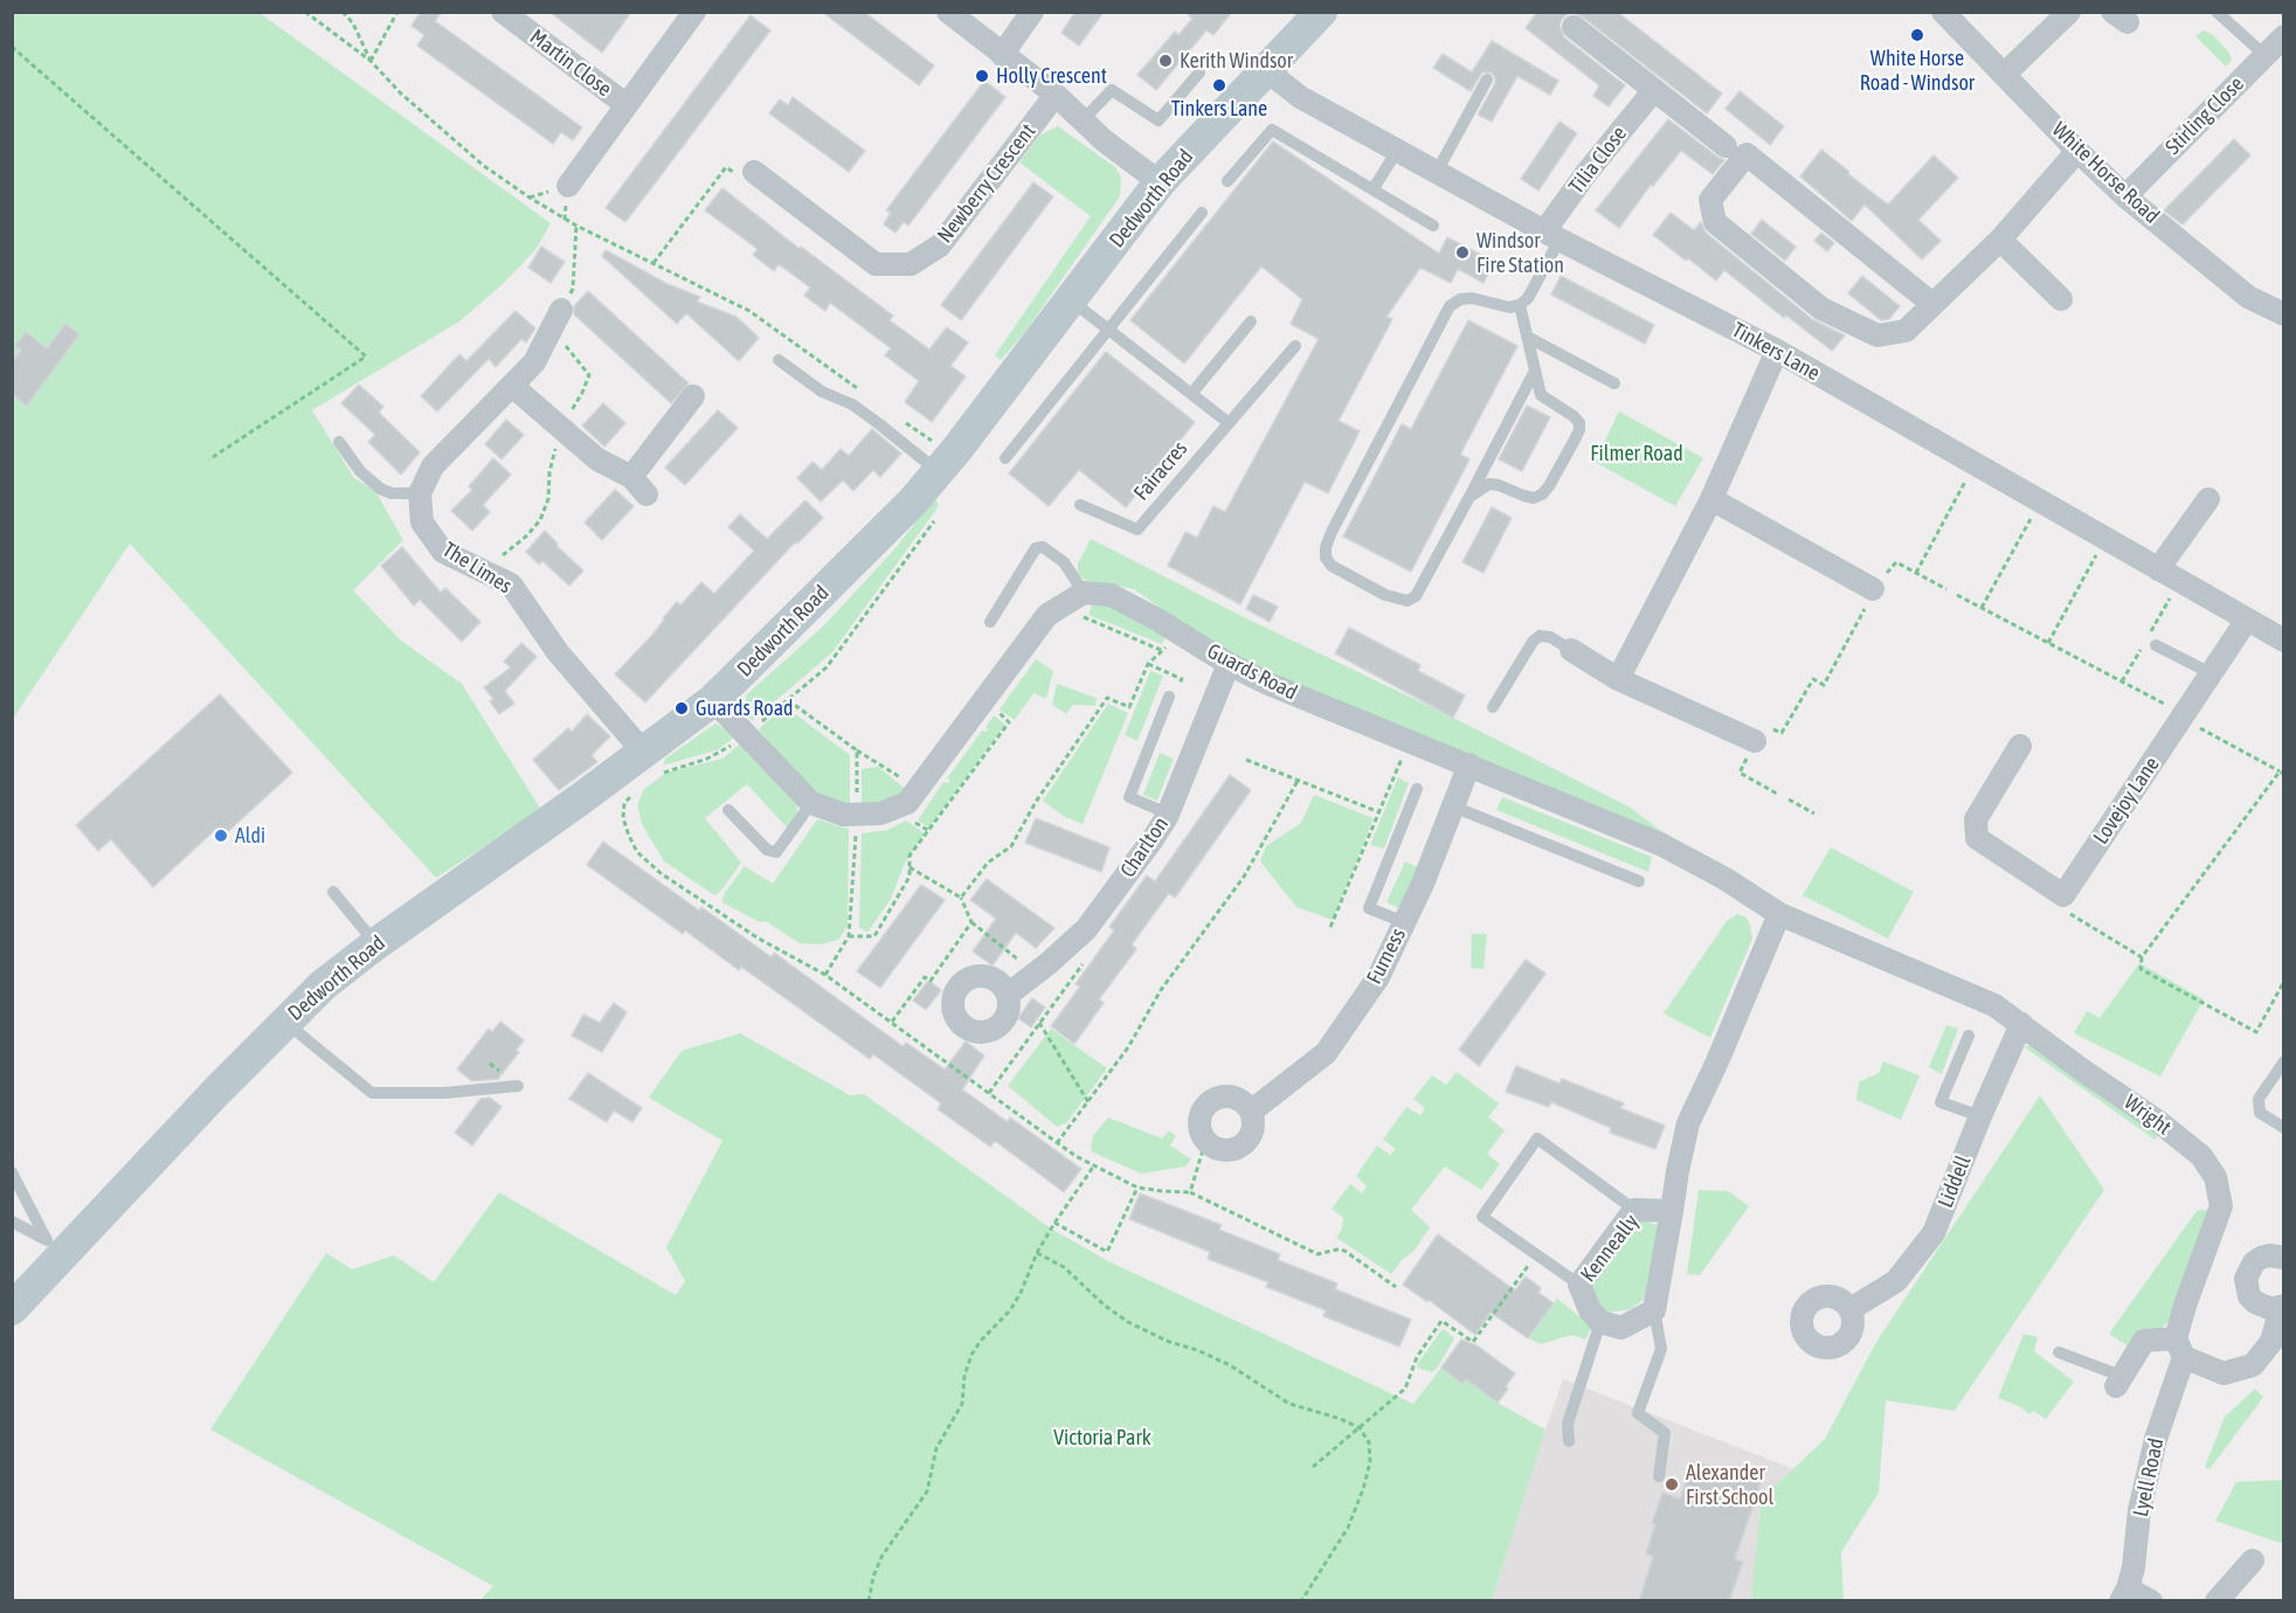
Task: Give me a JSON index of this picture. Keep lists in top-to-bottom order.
{
  "streets": {
    "main road": ["Dedworth Road"],
    "street": [
      "Martin Close",
      "Stirling Close",
      "Tilia Close",
      "White Horse Road",
      "Newberry Crescent",
      "Tinkers Lane",
      "The Limes",
      "Guards Road",
      "Lovejoy Lane",
      "Charlton",
      "Furness",
      "Wright",
      "Liddell",
      "Kenneally",
      "Lyell Road"
    ],
    "lane": ["Fairacres"]
  },
  "crossings": [
    ["Stirling Close", "White Horse Road"],
    ["Tilia Close", "Tinkers Lane"],
    ["Dedworth Road", "Tinkers Lane"],
    ["Dedworth Road", "The Limes"],
    ["Tinkers Lane", "Lovejoy Lane"],
    ["Guards Road", "Charlton"],
    ["Guards Road", "Furness"],
    ["Guards Road", "Wright"],
    ["Guards Road", "Kenneally"],
    ["Wright", "Liddell"],
    ["Wright", "Kenneally"],
    ["Wright", "Lyell Road"]
  ],
  "parks": ["Filmer Road", "Victoria Park"],
  "places": [
    "White Horse Road - Windsor",
    "Kerith Windsor",
    "Holly Crescent",
    "Tinkers Lane",
    "Windsor Fire Station",
    "Guards Road",
    "Aldi",
    "Alexander First School"
  ]
}
